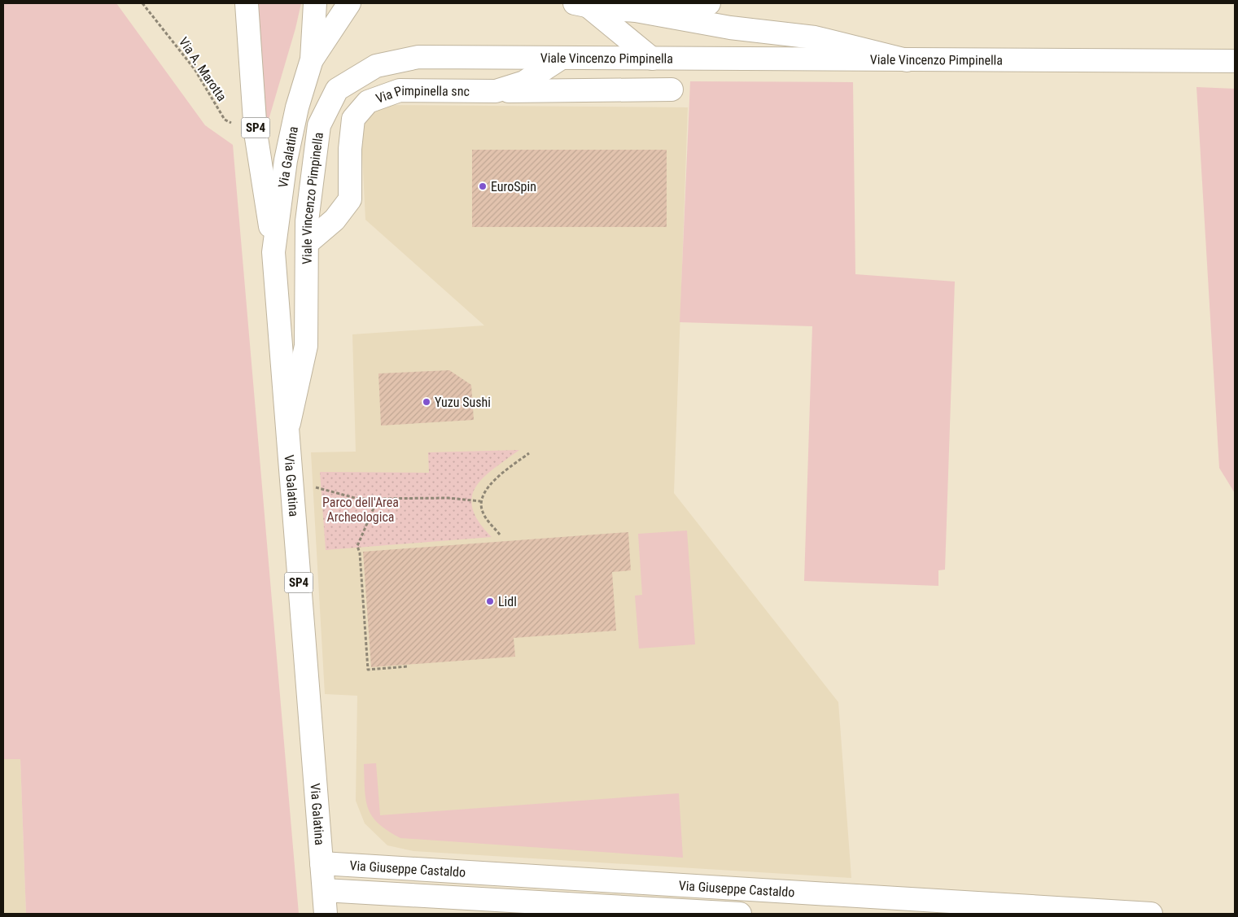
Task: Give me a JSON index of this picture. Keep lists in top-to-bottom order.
{
  "streets": {
    "main road": [
      "Viale Vincenzo Pimpinella",
      "Via Pimpinella snc",
      "SP4",
      "Via Galatina",
      "Via Giuseppe Castaldo"
    ],
    "path": ["Via A. Marotta"]
  },
  "crossings": [
    ["Viale Vincenzo Pimpinella", "Via Pimpinella snc"],
    ["Viale Vincenzo Pimpinella", "Via Galatina"],
    ["Via A. Marotta", "SP4"],
    ["SP4", "Via Galatina"],
    ["Via Galatina", "Via Giuseppe Castaldo"]
  ],
  "parks": ["Parco dell'Area Archeologica"],
  "places": ["EuroSpin", "Yuzu Sushi", "Lidl"]
}
